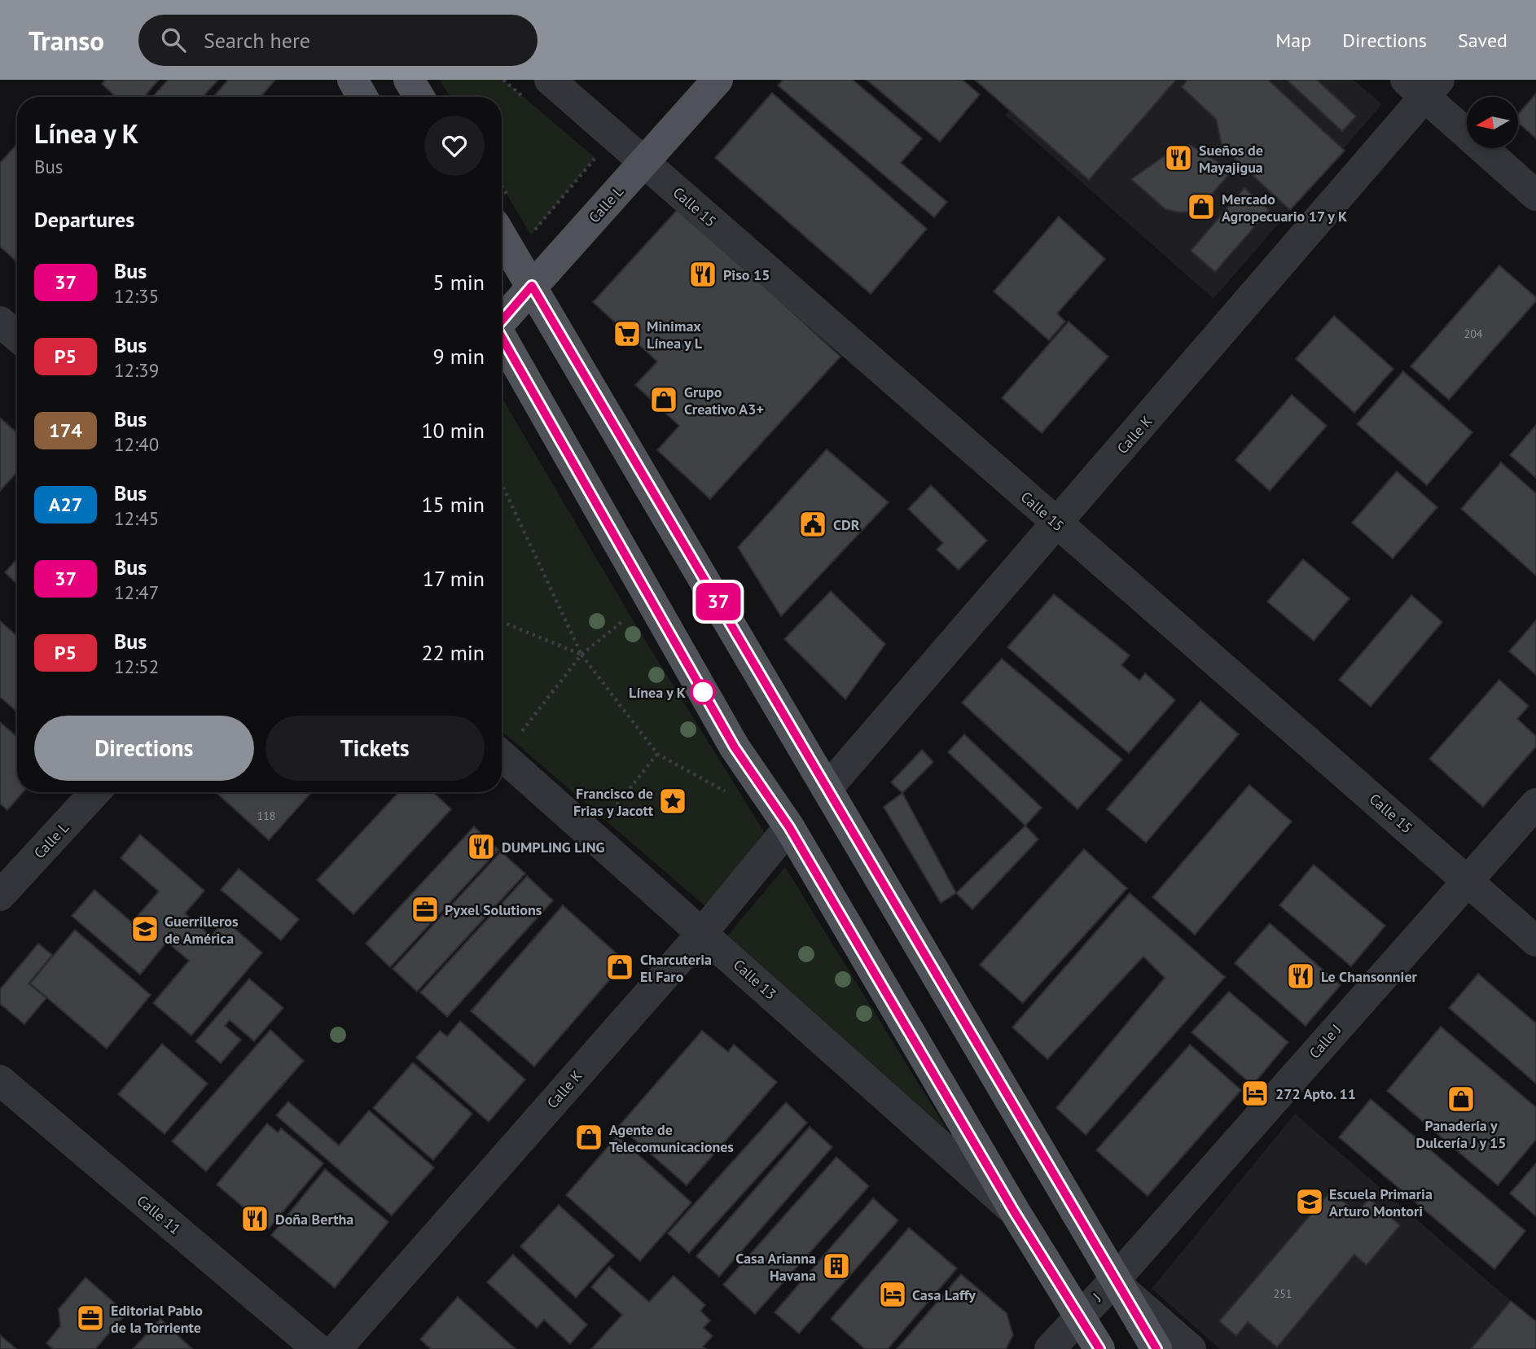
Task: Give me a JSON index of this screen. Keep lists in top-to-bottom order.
{
  "streets": {
    "main road": ["Calle L"],
    "street": [
      "Calle 15",
      "Calle K",
      "Calle 13",
      "Calle J",
      "Calle 11",
      "J"
    ]
  },
  "crossings": [
    ["Calle L", "Calle 15"],
    ["Calle 15", "Calle K"],
    ["Calle 15", "Calle J"],
    ["Calle K", "Calle 13"],
    ["Calle J", "J"]
  ],
  "places": {
    "restaurant": [
      "Sueños de Mayajigua",
      "Piso 15",
      "DUMPLING LING",
      "Le Chansonnier",
      "Doña Bertha"
    ],
    "shop": [
      "Mercado Agropecuario 17 y K",
      "Grupo Creativo A3+",
      "Charcuteria El Faro",
      "Panadería y Dulcería J y 15",
      "Agente de Telecomunicaciones"
    ],
    "supermarket": ["Minimax Línea y L"],
    "public building": ["CDR"],
    "other": ["Línea y K"],
    "place": ["Francisco de Frias y Jacott"],
    "office": ["Pyxel Solutions", "Editorial Pablo de la Torriente"],
    "school or university": ["Guerrilleros de América", "Escuela Primaria Arturo Montori"],
    "hotel": ["272 Apto. 11", "Casa Laffy"],
    "building": ["Casa Arianna Havana"]
  },
  "lines": ["bus line 37"],
  "house_numbers": ["204", "118", "251"],
  "north": "left",
  "page": {
    "header": "Transo",
    "search": "Search here",
    "nav": ["Map", "Directions", "Saved"],
    "on_map": "37",
    "heading": [
      ["Línea y K", "Bus"],
      "Departures"
    ],
    "list": [
      {
        "mark": "37",
        "name": "Bus",
        "note": "12:35",
        "value": "5 min"
      },
      {
        "mark": "P5",
        "name": "Bus",
        "note": "12:39",
        "value": "9 min"
      },
      {
        "mark": "174",
        "name": "Bus",
        "note": "12:40",
        "value": "10 min"
      },
      {
        "mark": "A27",
        "name": "Bus",
        "note": "12:45",
        "value": "15 min"
      },
      {
        "mark": "37",
        "name": "Bus",
        "note": "12:47",
        "value": "17 min"
      },
      {
        "mark": "P5",
        "name": "Bus",
        "note": "12:52",
        "value": "22 min"
      }
    ],
    "buttons": ["Directions", "Tickets"]
  }
}
